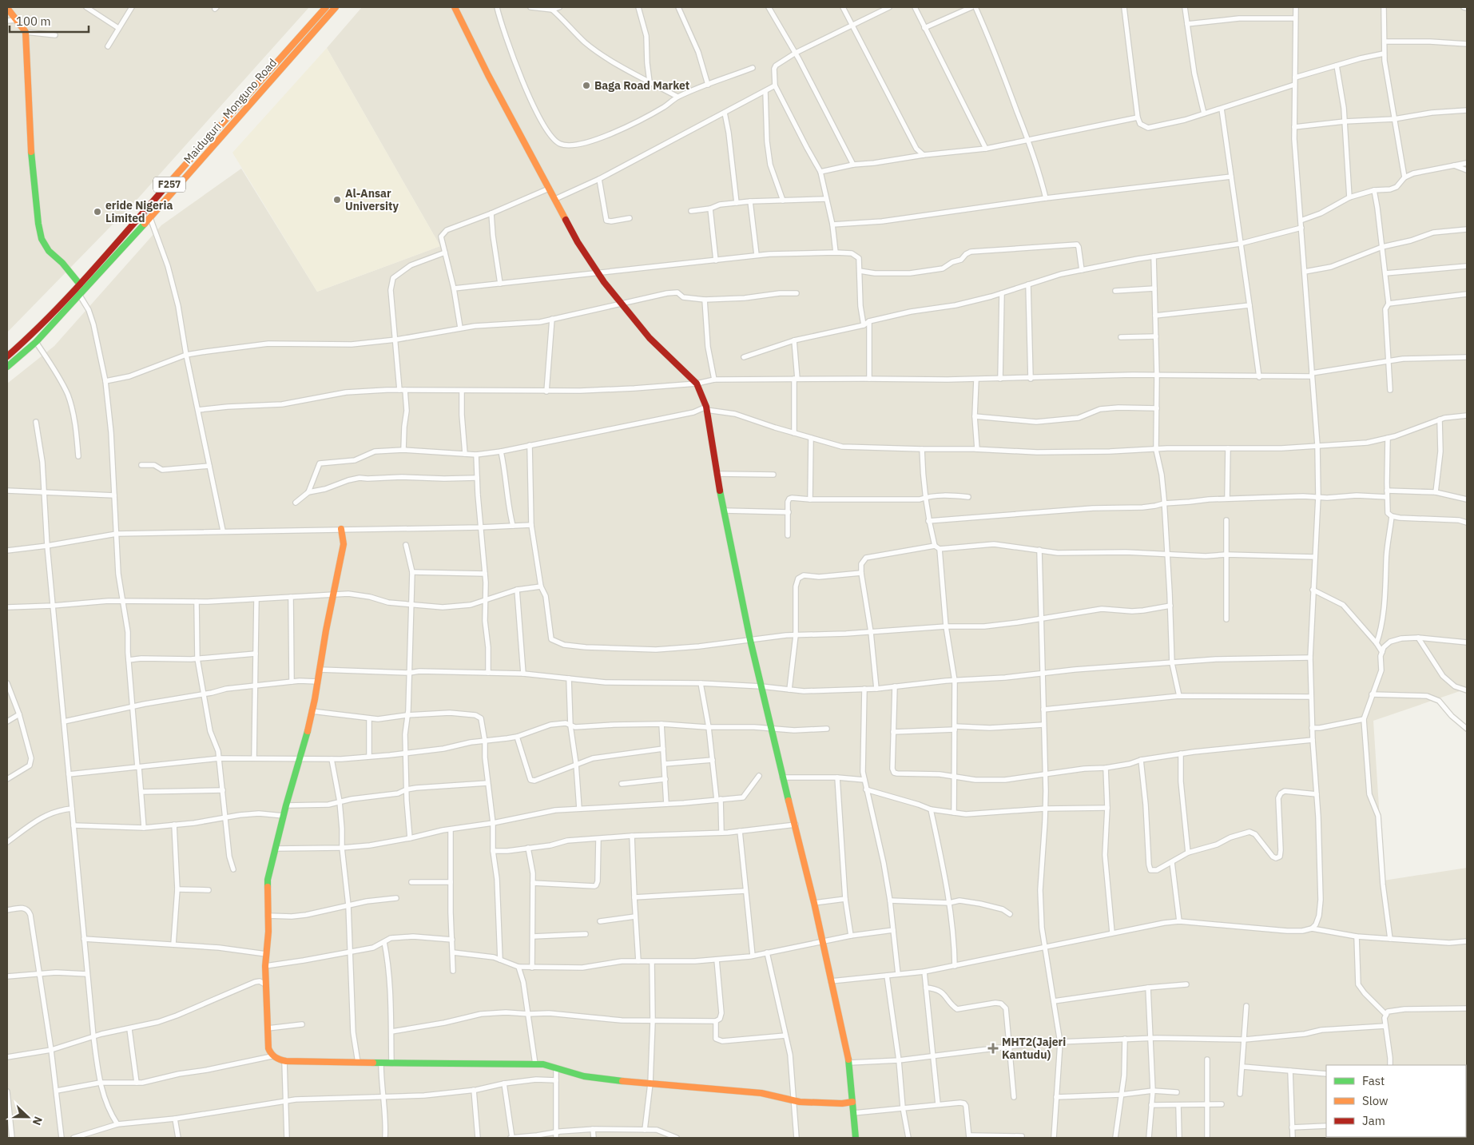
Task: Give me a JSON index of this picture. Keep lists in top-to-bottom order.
{
  "streets": {
    "street": ["Maiduguri - Monguno Road", "F257"]
  },
  "places": {
    "other": ["Baga Road Market", "Al-Ansar University", "eride Nigeria Limited"],
    "health": ["MHT2(Jajeri Kantudu)"]
  },
  "legend": ["Fast", "Slow", "Jam"],
  "scale_bar": "100 m",
  "north": "right"
}
